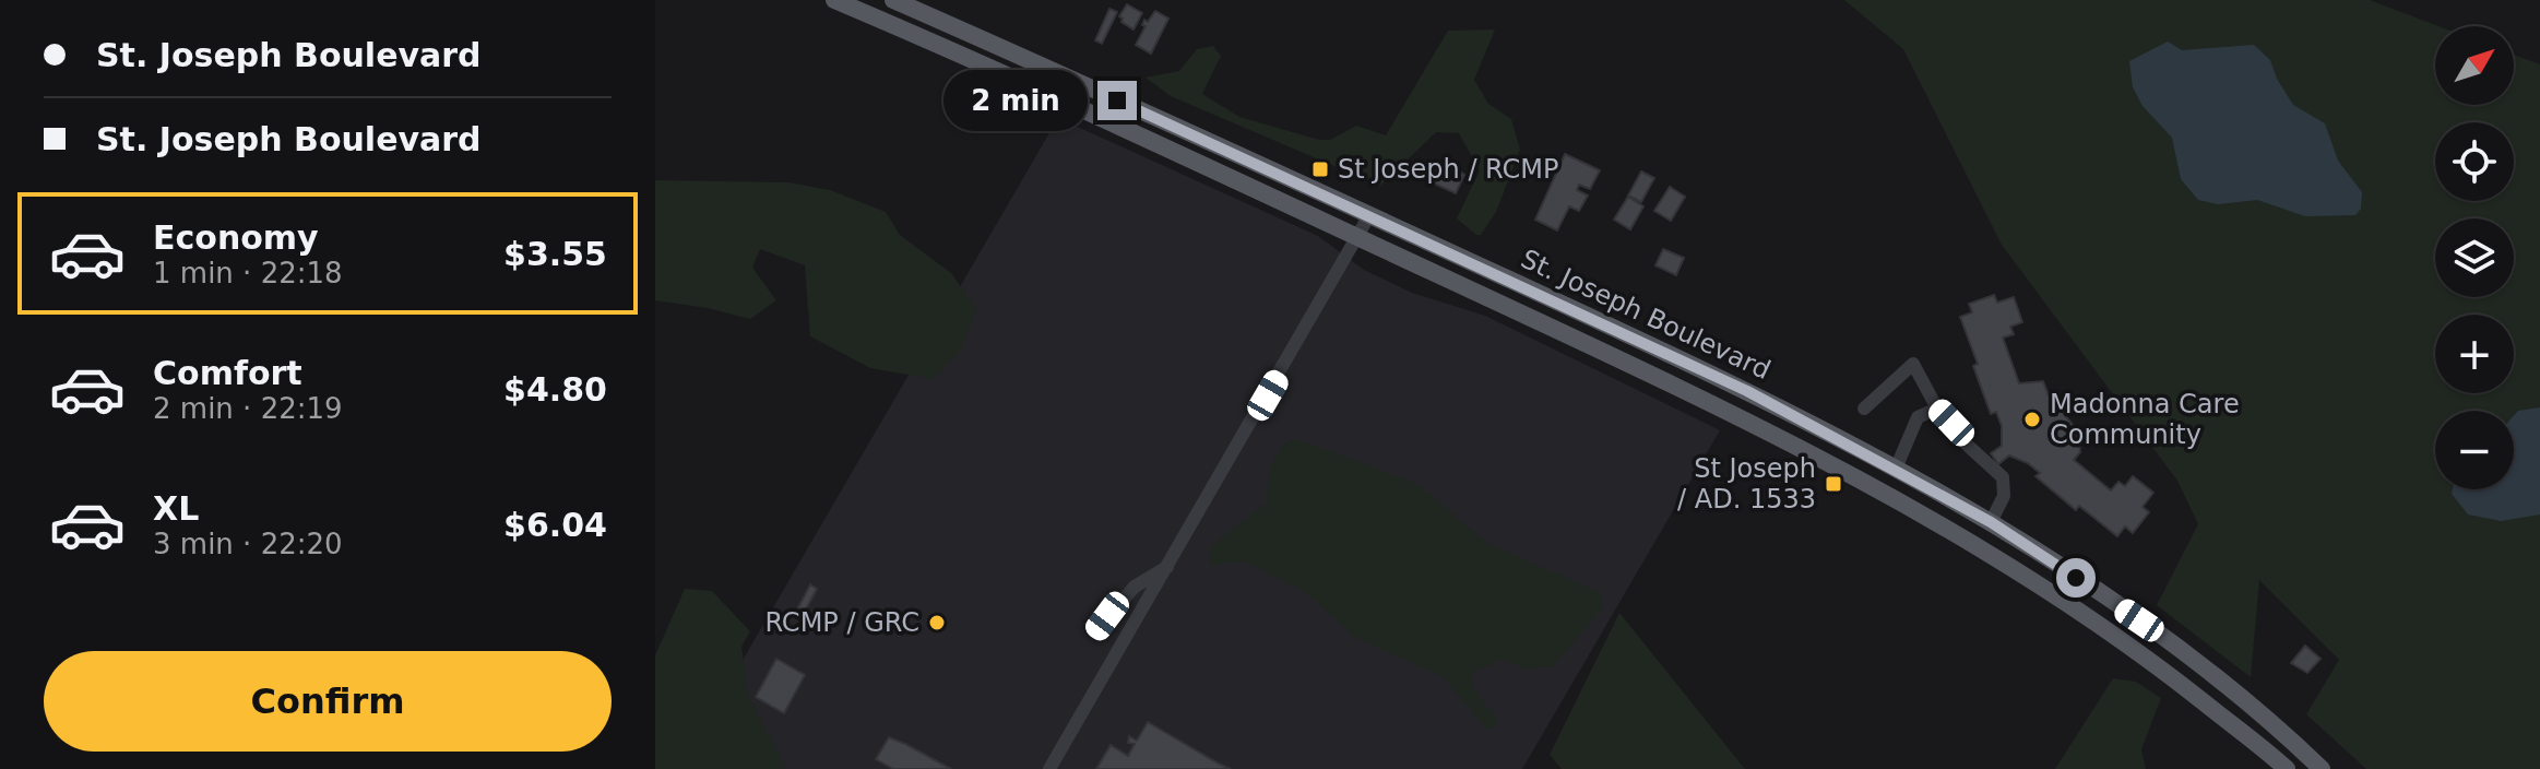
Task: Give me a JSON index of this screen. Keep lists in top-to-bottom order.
{
  "streets": {
    "main road": ["St. Joseph Boulevard"]
  },
  "places": {
    "transit": ["St Joseph / RCMP", "St Joseph / AD. 1533"],
    "other": ["Madonna Care Community", "RCMP / GRC"]
  },
  "north": "top right",
  "page": {
    "banner": ["St. Joseph Boulevard", "St. Joseph Boulevard"],
    "map_buttons": ["+", "−"],
    "bubble": "2 min",
    "list": [
      {
        "name": "Economy",
        "note": "1 min · 22:18",
        "value": "$3.55"
      },
      {
        "name": "Comfort",
        "note": "2 min · 22:19",
        "value": "$4.80"
      },
      {
        "name": "XL",
        "note": "3 min · 22:20",
        "value": "$6.04"
      }
    ],
    "buttons": "Confirm"
  }
}
